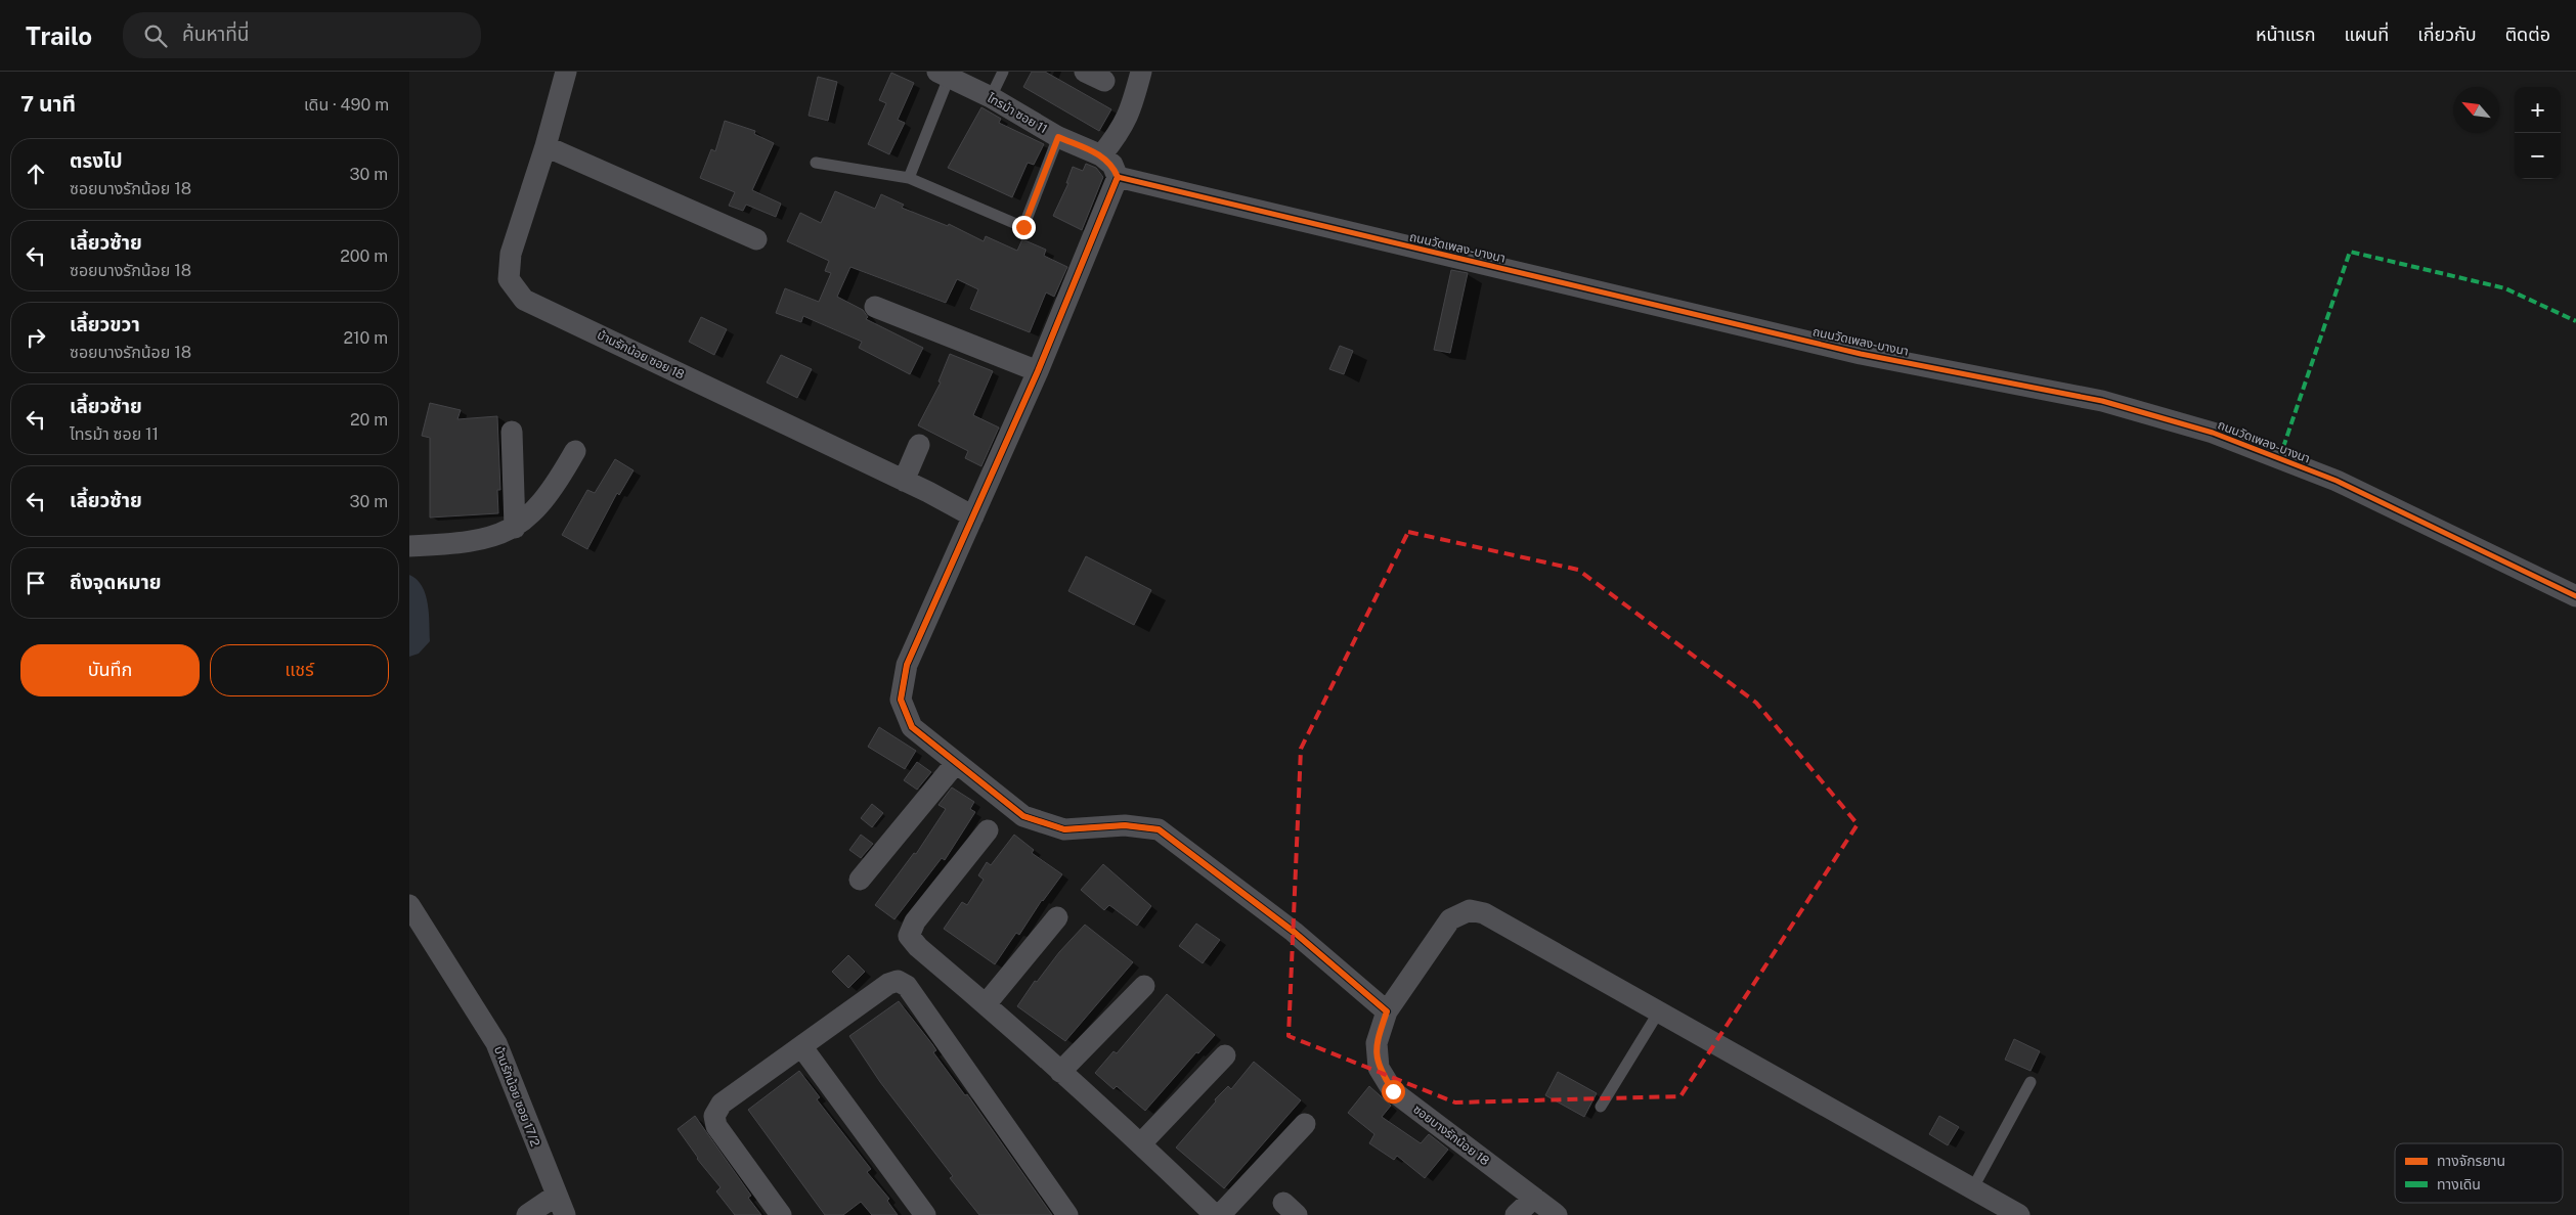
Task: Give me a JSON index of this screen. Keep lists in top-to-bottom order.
{
  "streets": {
    "street": [
      "ไทรม้า ซอย 11",
      "ถนนวัดเพลง-บางนา",
      "บ้านรักน้อย ซอย 18",
      "บ้านรักน้อย ซอย 17/2",
      "ซอยบางรักน้อย 18"
    ]
  },
  "crossings": [
    ["ไทรม้า ซอย 11", "ถนนวัดเพลง-บางนา"]
  ],
  "legend": ["ทางจักรยาน", "ทางเดิน"],
  "north": "top left",
  "page": {
    "header": "Trailo",
    "search": "ค้นหาที่นี่",
    "nav": [
      "หน้าแรก",
      "แผนที่",
      "เกี่ยวกับ",
      "ติดต่อ"
    ],
    "heading": ["7 นาที", "เดิน · 490 m"],
    "map_buttons": ["+", "−"],
    "list": [
      ["ตรงไป", "ซอยบางรักน้อย 18", "30 m"],
      ["เลี้ยวซ้าย", "ซอยบางรักน้อย 18", "200 m"],
      ["เลี้ยวขวา", "ซอยบางรักน้อย 18", "210 m"],
      ["เลี้ยวซ้าย", "ไทรม้า ซอย 11", "20 m"],
      ["เลี้ยวซ้าย", "30 m"],
      "ถึงจุดหมาย"
    ],
    "buttons": ["บันทึก", "แชร์"]
  }
}
